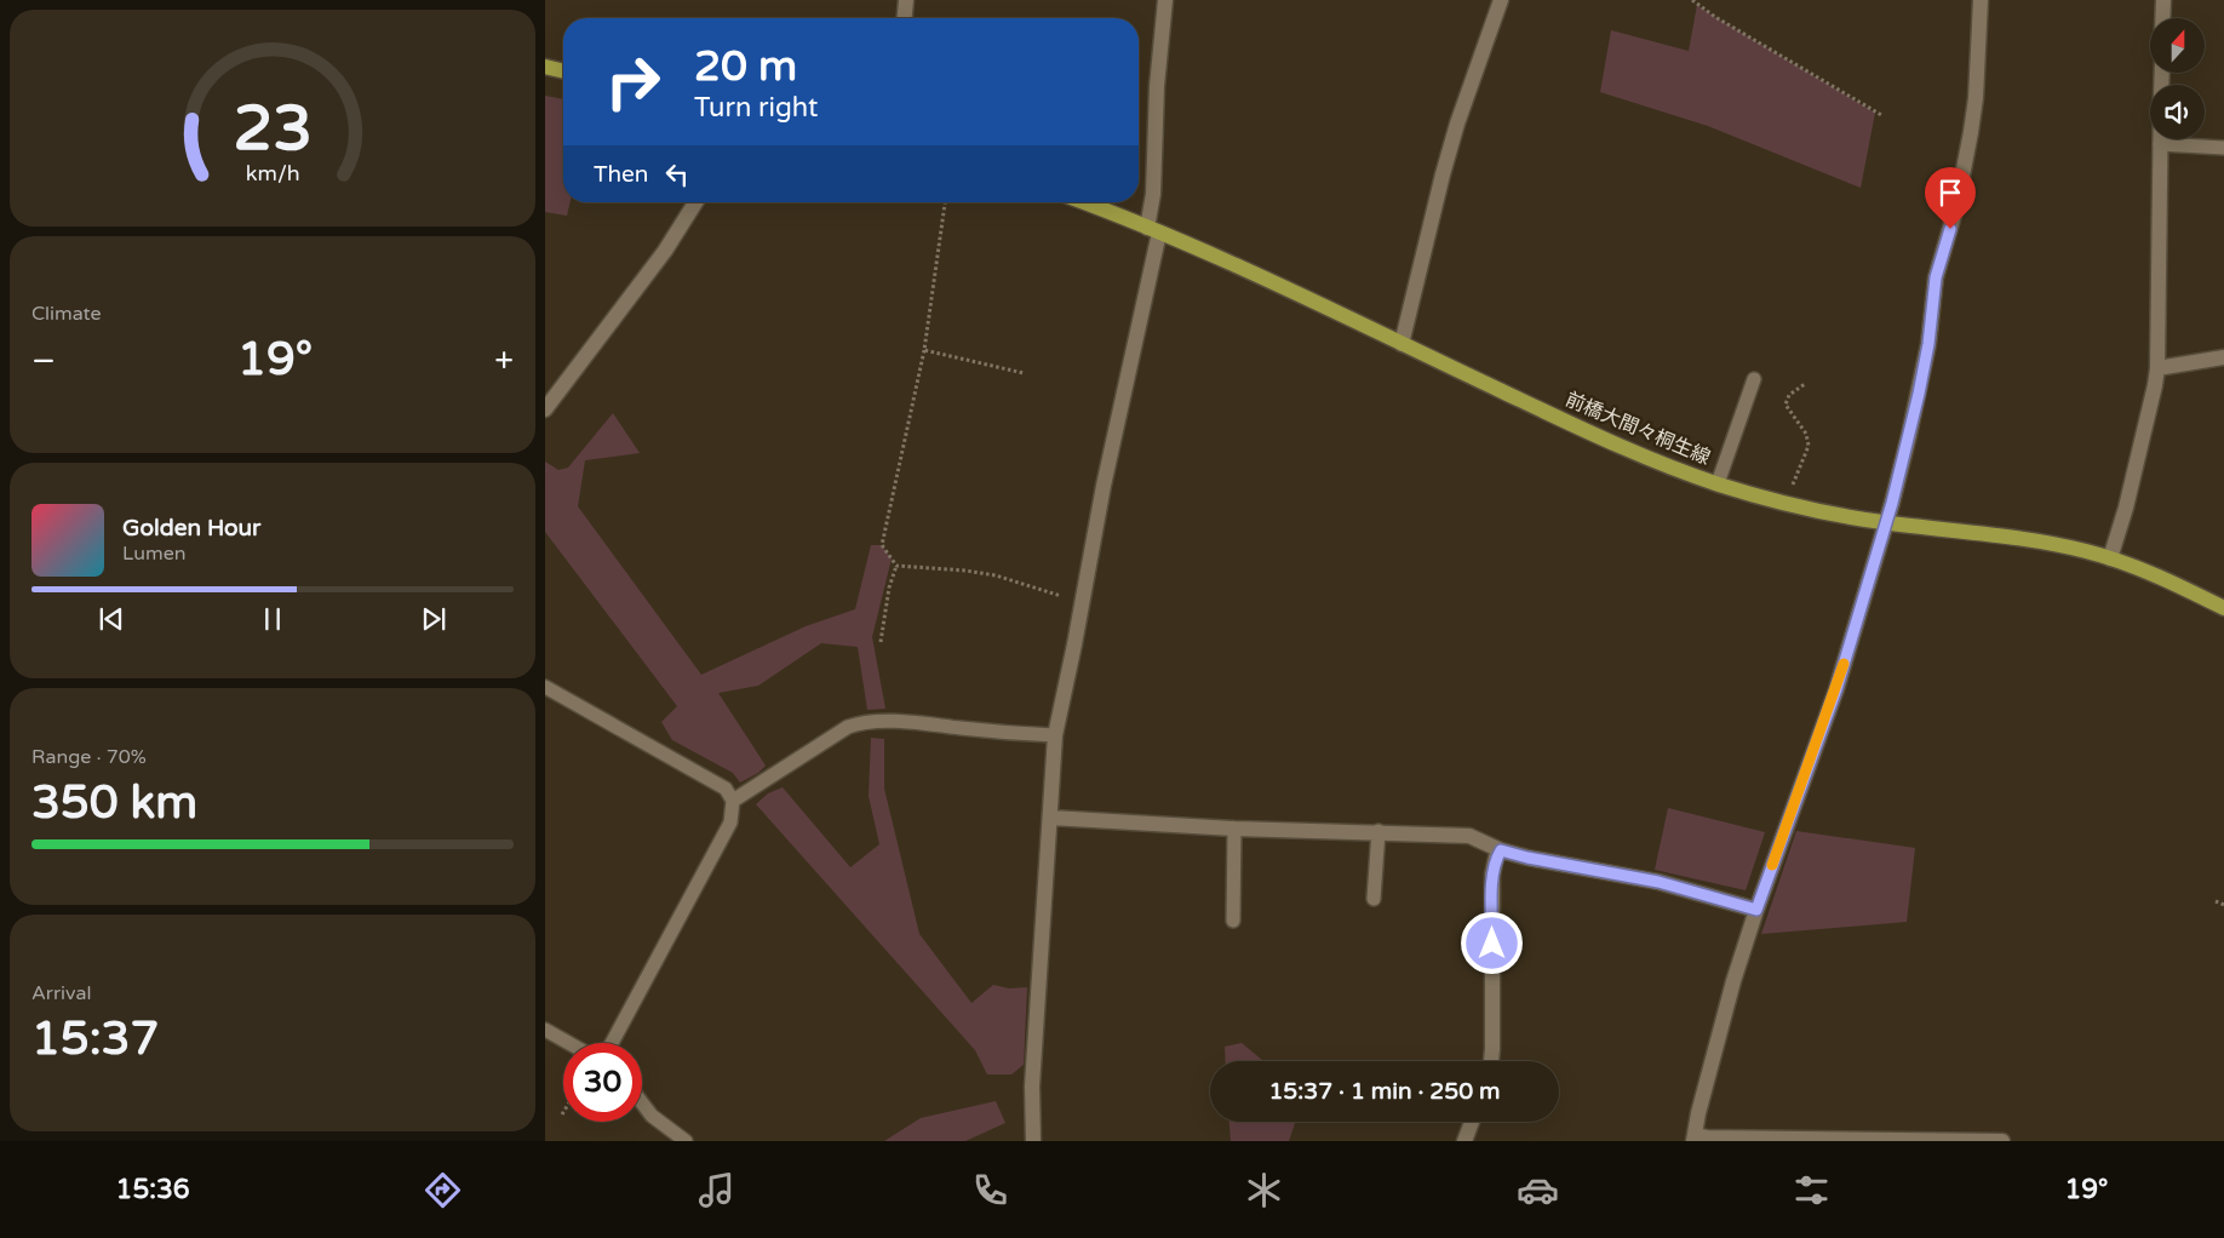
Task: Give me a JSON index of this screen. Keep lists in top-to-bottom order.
{
  "streets": {
    "main road": ["前橋大間々桐生線"]
  },
  "north": "top",
  "page": {
    "turn": ["20 m", "Turn right"],
    "then": "Then",
    "tile": [
      "Climate",
      ["Range · 70%", "350 km"],
      ["Arrival", "15:37"]
    ],
    "heat": ["−", "19°", "+"],
    "song": ["Golden Hour", "Lumen"],
    "limit": "30",
    "trip": "15:37 · 1 min · 250 m",
    "tabs": ["15:36", "19°"],
    "gauge": ["23", "km/h"]
  }
}
